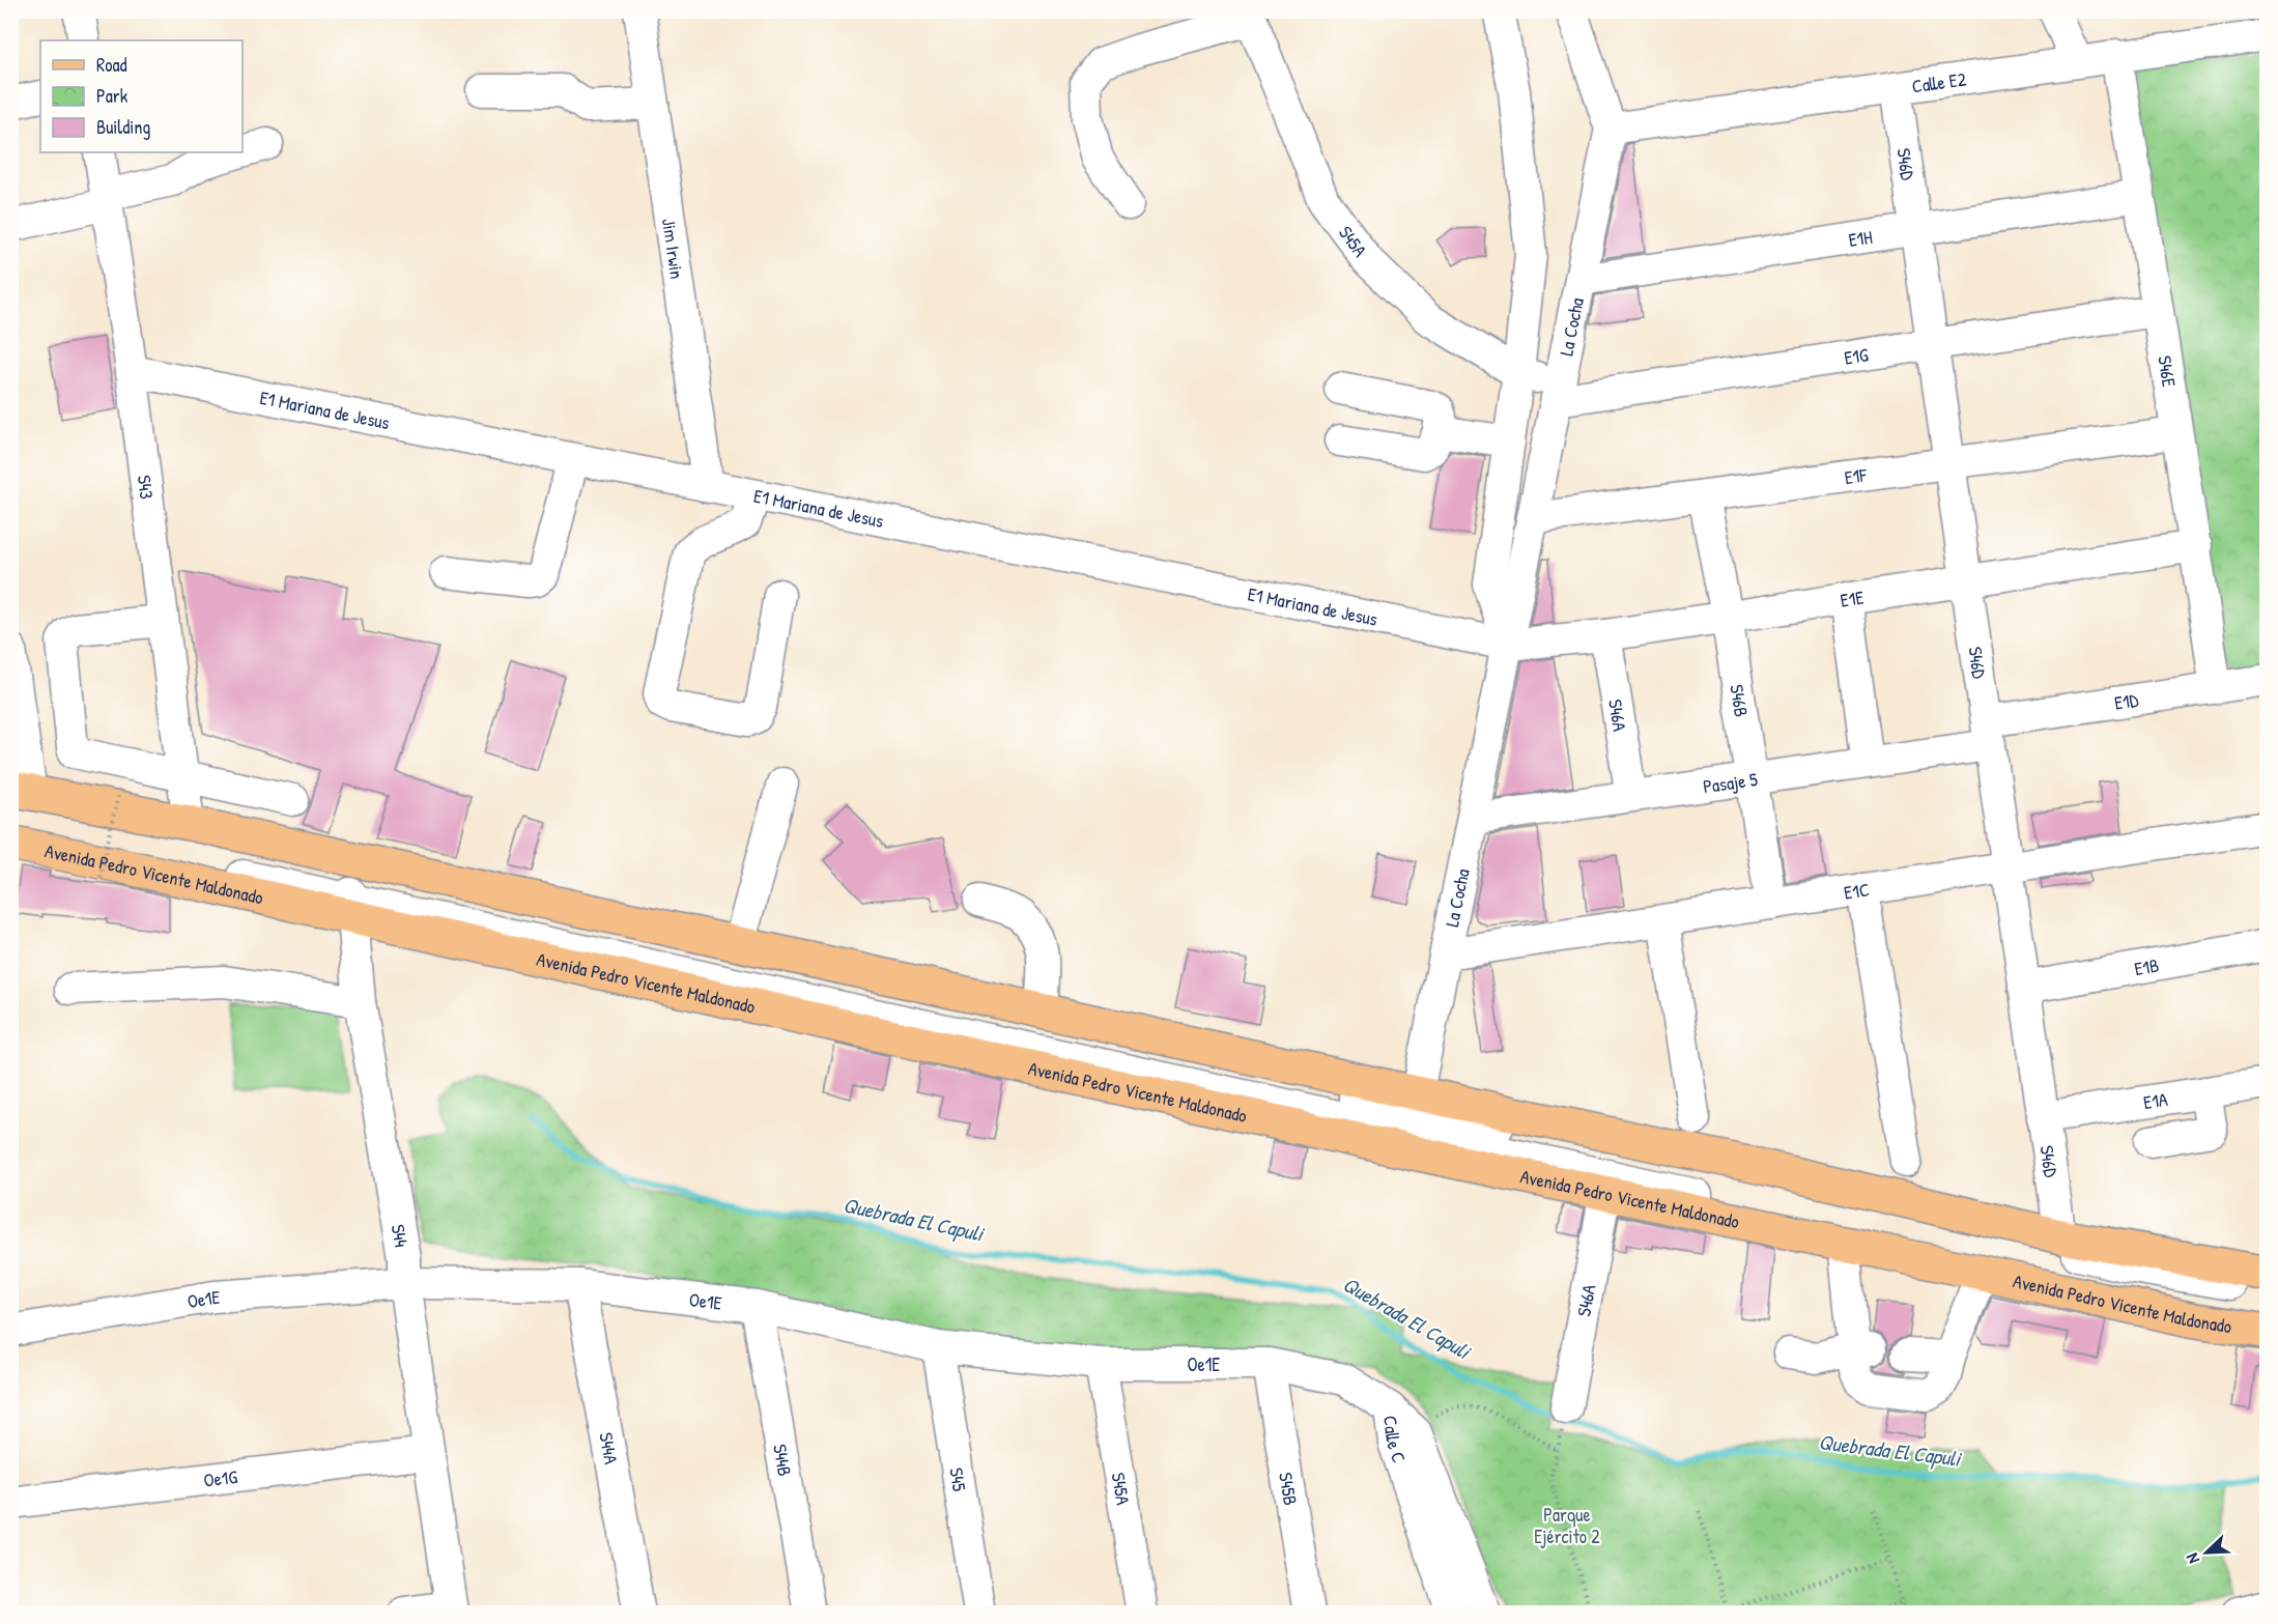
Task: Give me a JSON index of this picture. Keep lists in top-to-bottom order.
{
  "streets": {
    "main road": ["Avenida Pedro Vicente Maldonado"],
    "street": [
      "Calle E2",
      "S46D",
      "E1H",
      "S45A",
      "Jim Irwin",
      "La Cocha",
      "E1G",
      "S46E",
      "E1 Mariana de Jesus",
      "E1F",
      "S43",
      "E1E",
      "S46B",
      "E1D",
      "S46A",
      "Pasaje 5",
      "E1C",
      "E1B",
      "E1A",
      "S44",
      "Oe1E",
      "Calle C",
      "S44A",
      "S44B",
      "Oe1G",
      "S45",
      "S45B"
    ]
  },
  "crossings": [
    ["Calle E2", "S46D"],
    ["Calle E2", "La Cocha"],
    ["Calle E2", "S46E"],
    ["S46D", "E1H"],
    ["S46D", "E1G"],
    ["S46D", "E1F"],
    ["S46D", "E1E"],
    ["S46D", "E1D"],
    ["S46D", "Pasaje 5"],
    ["S46D", "Avenida Pedro Vicente Maldonado"],
    ["S46D", "E1C"],
    ["S46D", "E1B"],
    ["S46D", "E1A"],
    ["E1H", "La Cocha"],
    ["E1H", "S46E"],
    ["S45A", "La Cocha"],
    ["S45A", "E1G"],
    ["S45A", "Oe1E"],
    ["Jim Irwin", "E1 Mariana de Jesus"],
    ["La Cocha", "E1G"],
    ["La Cocha", "E1 Mariana de Jesus"],
    ["La Cocha", "E1F"],
    ["La Cocha", "E1E"],
    ["La Cocha", "Pasaje 5"],
    ["La Cocha", "Avenida Pedro Vicente Maldonado"],
    ["La Cocha", "E1C"],
    ["E1G", "S46E"],
    ["S46E", "E1F"],
    ["S46E", "E1E"],
    ["S46E", "E1D"],
    ["E1 Mariana de Jesus", "S43"],
    ["E1 Mariana de Jesus", "E1E"],
    ["E1F", "S46B"],
    ["S43", "Avenida Pedro Vicente Maldonado"],
    ["E1E", "S46B"],
    ["E1E", "S46A"],
    ["S46B", "Pasaje 5"],
    ["S46B", "E1C"],
    ["E1D", "Pasaje 5"],
    ["S46A", "Pasaje 5"],
    ["S46A", "Avenida Pedro Vicente Maldonado"],
    ["Avenida Pedro Vicente Maldonado", "S44"],
    ["S44", "Oe1E"],
    ["S44", "Oe1G"],
    ["Oe1E", "Calle C"],
    ["Oe1E", "S44A"],
    ["Oe1E", "S44B"],
    ["Oe1E", "S45"],
    ["Oe1E", "S45B"]
  ],
  "water": ["Quebrada El Capuli"],
  "parks": ["Parque Ejército 2"],
  "legend": ["Road", "Park", "Building"],
  "north": "bottom left"
}
